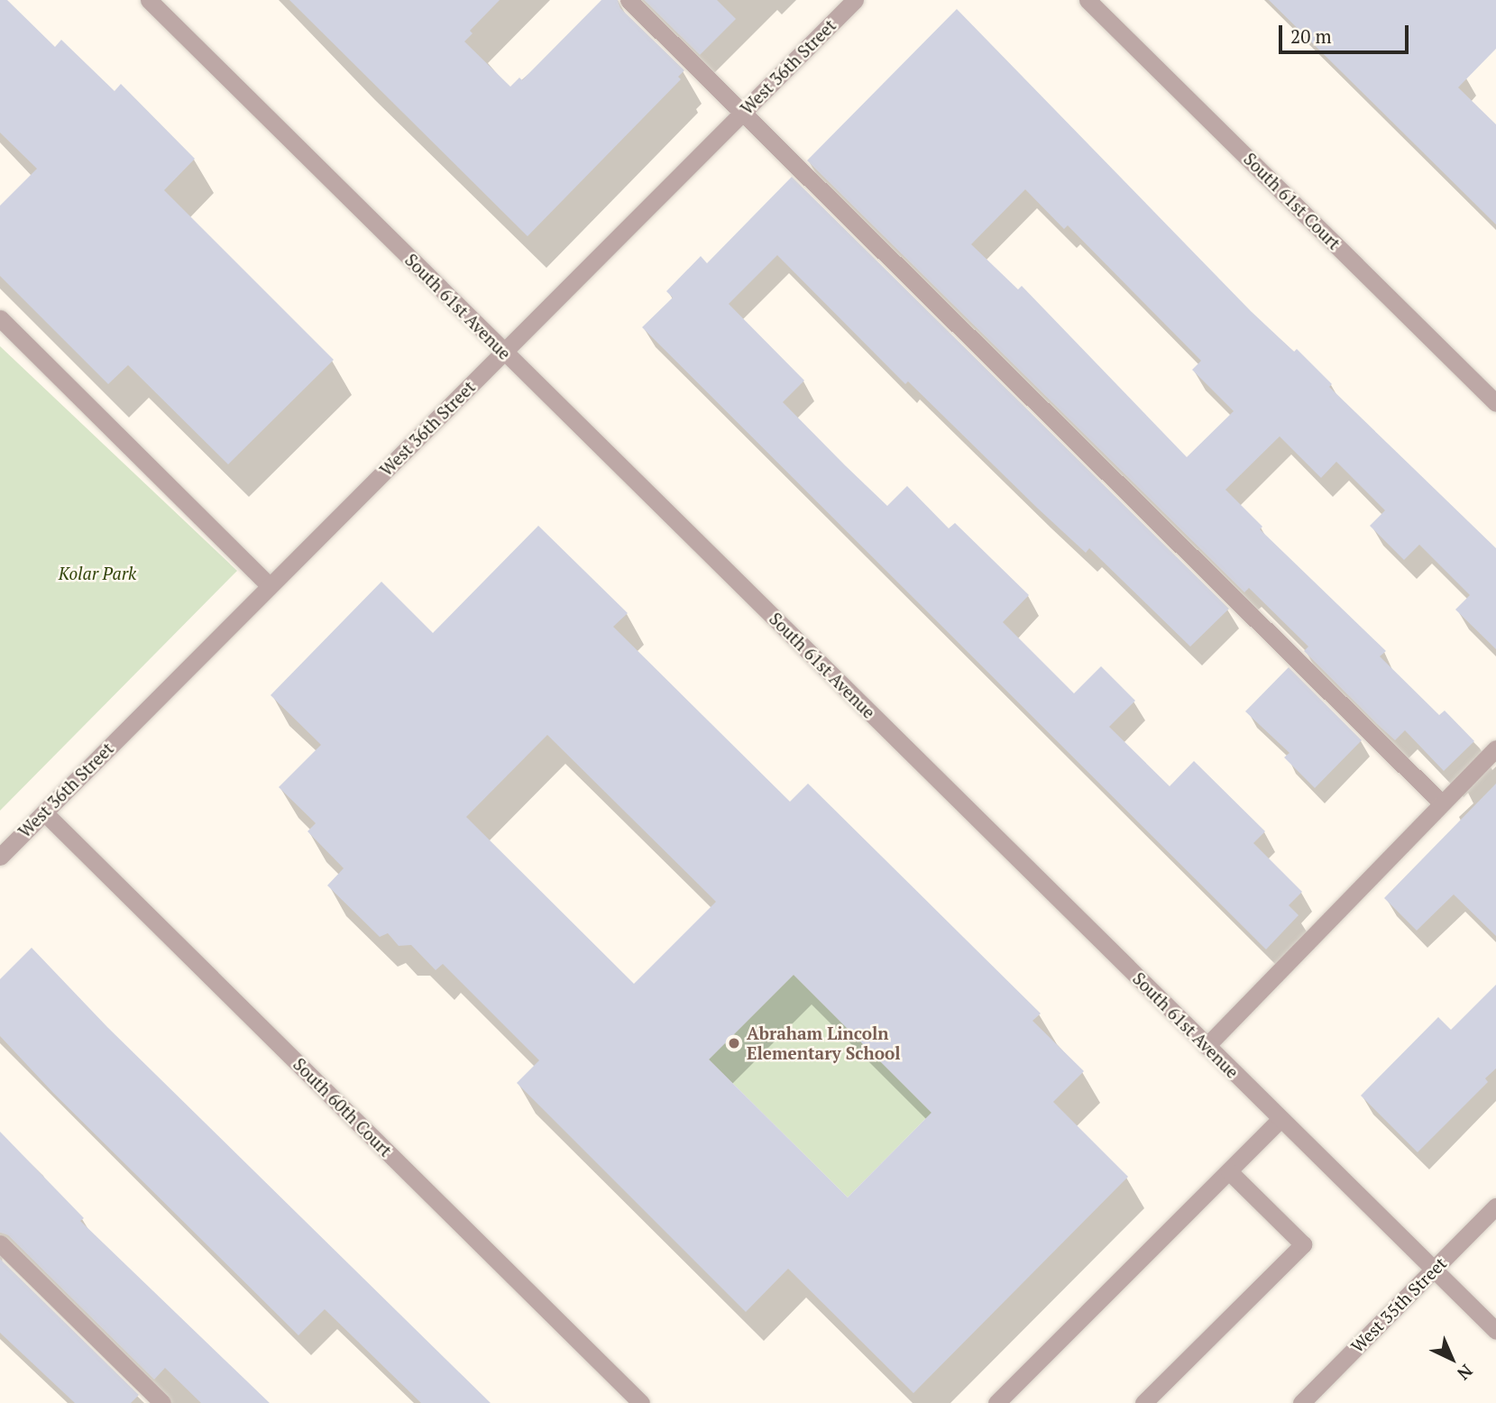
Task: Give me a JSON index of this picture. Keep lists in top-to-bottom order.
{
  "streets": {
    "street": [
      "West 36th Street",
      "South 61st Court",
      "South 61st Avenue",
      "South 60th Court",
      "West 35th Street"
    ]
  },
  "crossings": [
    ["West 36th Street", "South 61st Avenue"],
    ["West 36th Street", "South 60th Court"],
    ["South 61st Avenue", "West 35th Street"]
  ],
  "parks": ["Kolar Park"],
  "places": ["Abraham Lincoln Elementary School"],
  "scale_bar": "20 m",
  "north": "bottom right"
}
